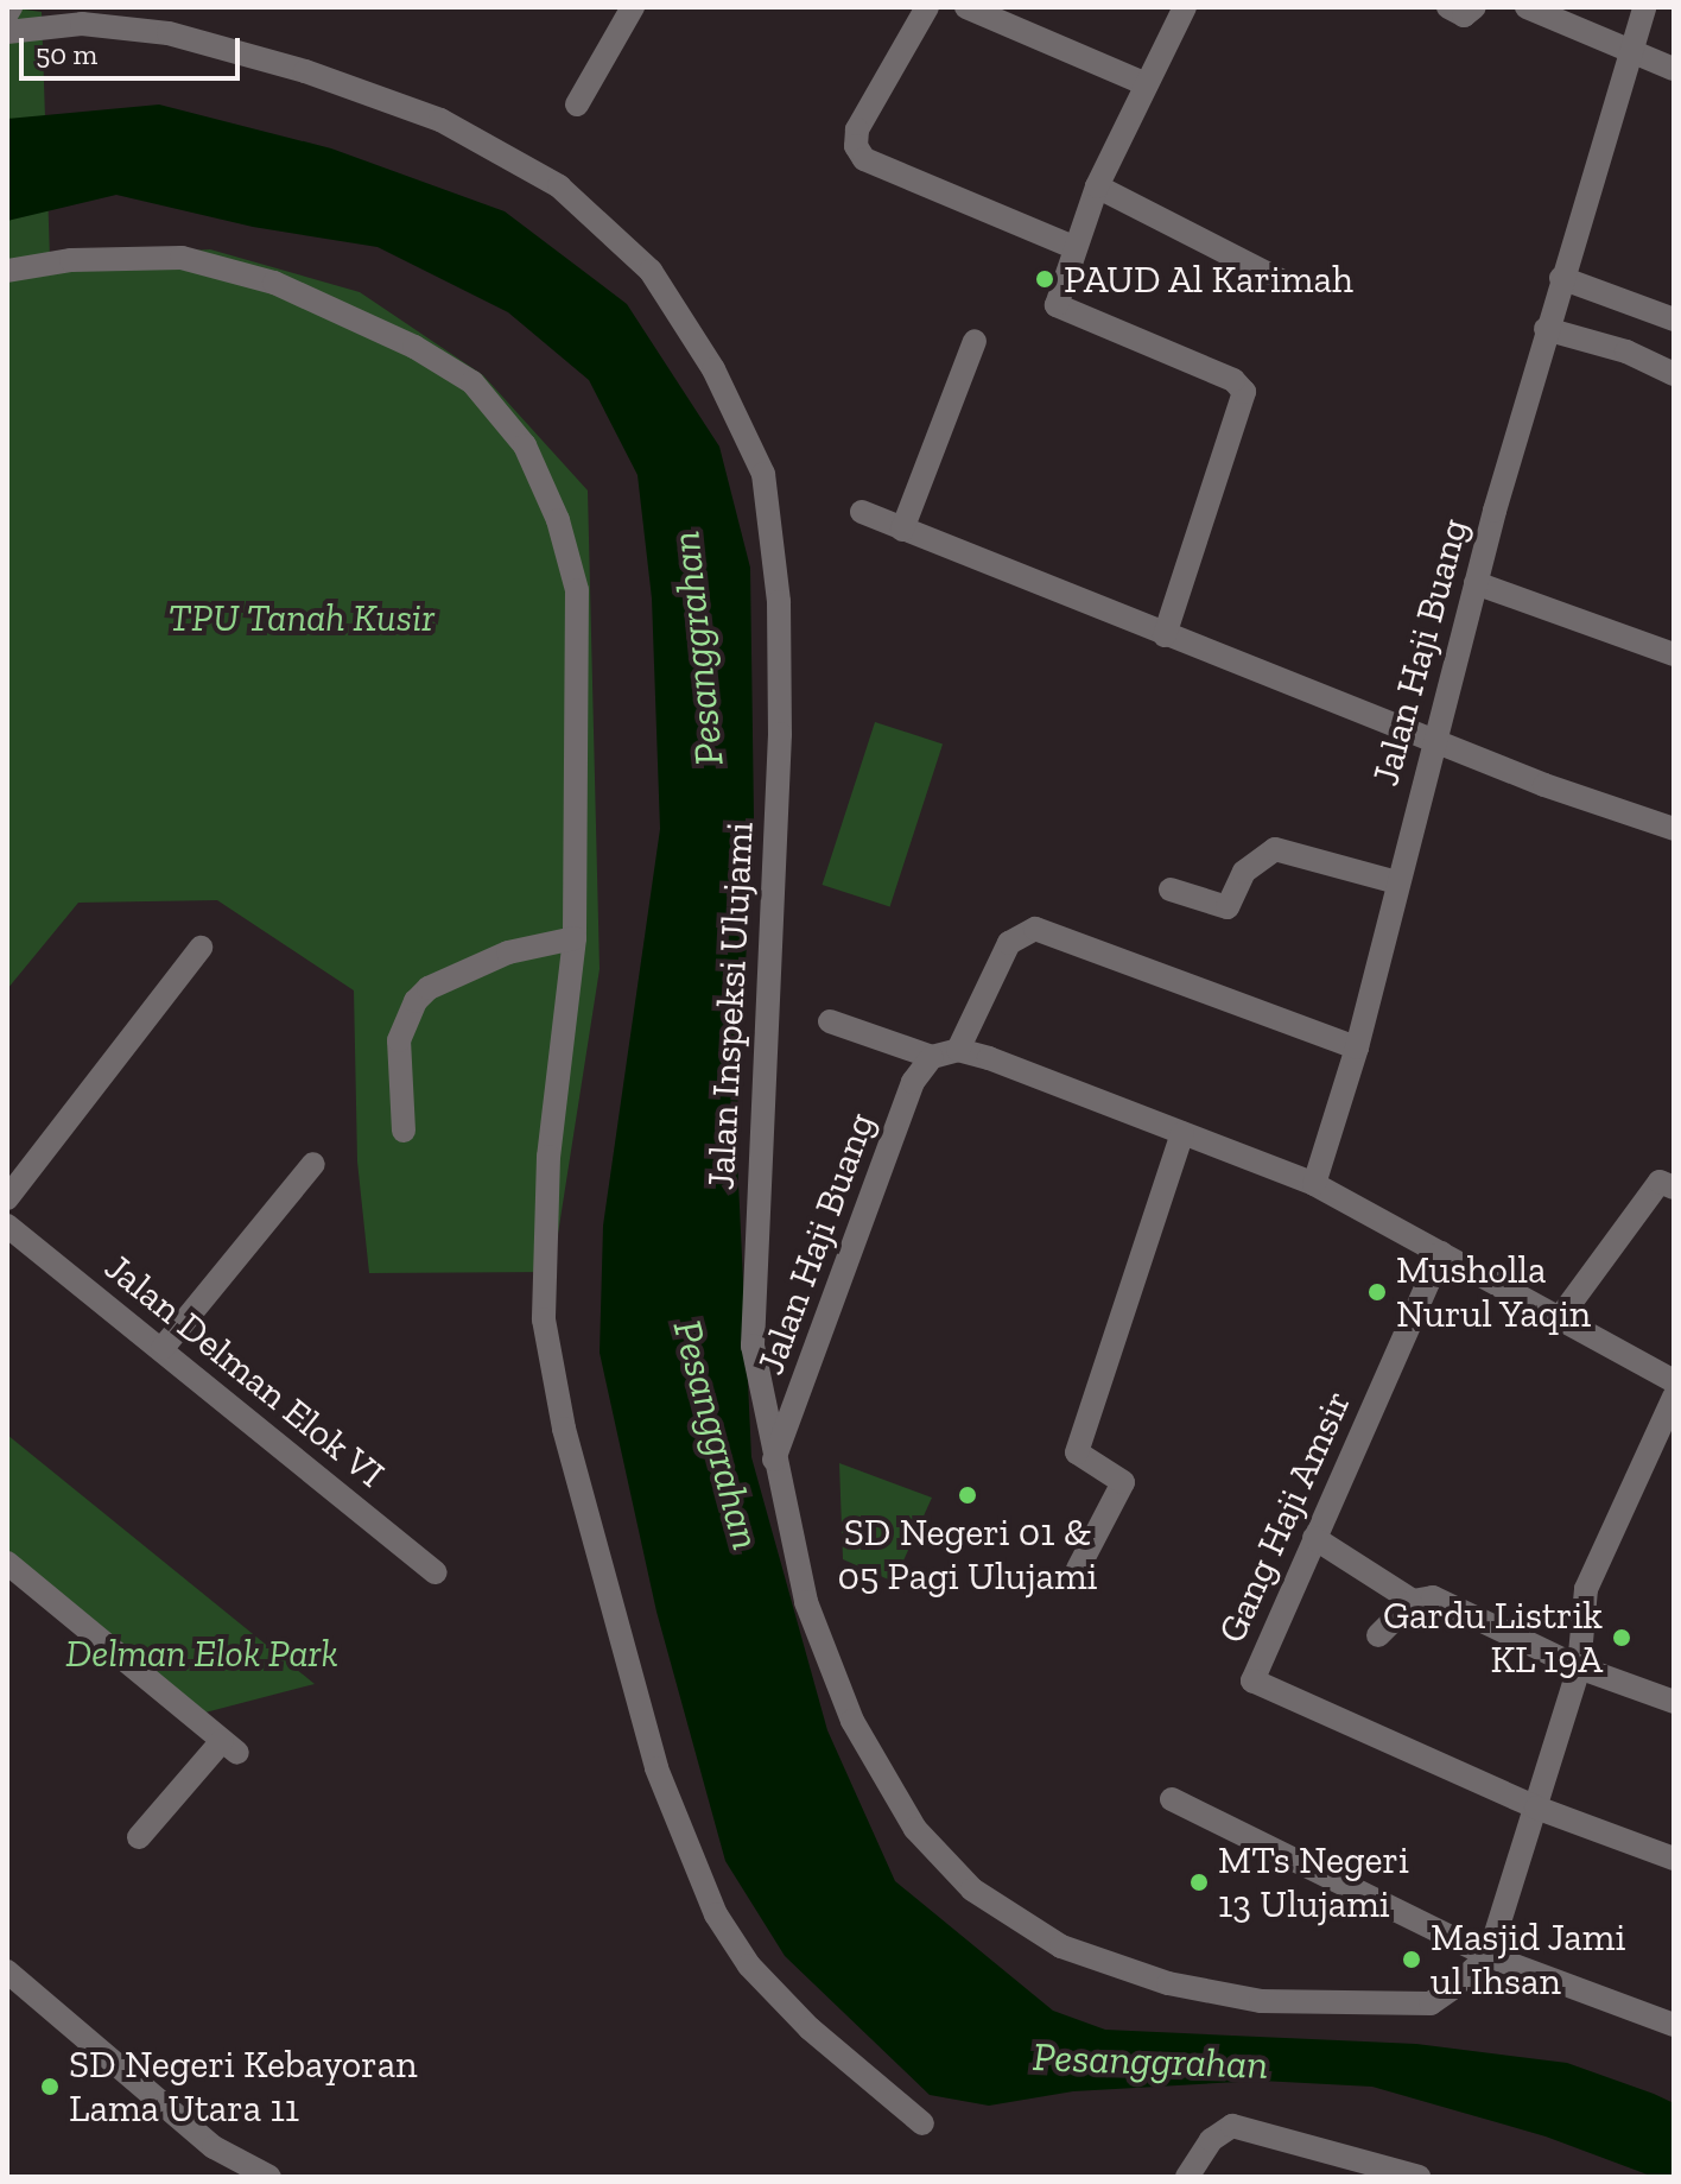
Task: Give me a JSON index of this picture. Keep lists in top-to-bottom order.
{
  "streets": {
    "street": [
      "Jalan Haji Buang",
      "Jalan Inspeksi Ulujami",
      "Jalan Delman Elok VI",
      "Gang Haji Amsir"
    ]
  },
  "crossings": [
    ["Jalan Haji Buang", "Jalan Inspeksi Ulujami"]
  ],
  "water": ["Pesanggrahan"],
  "parks": ["TPU Tanah Kusir", "Delman Elok Park"],
  "places": [
    "PAUD Al Karimah",
    "Musholla Nurul Yaqin",
    "SD Negeri 01 & 05 Pagi Ulujami",
    "Gardu Listrik KL 19A",
    "MTs Negeri 13 Ulujami",
    "Masjid Jami ul Ihsan",
    "SD Negeri Kebayoran Lama Utara 11"
  ],
  "scale_bar": "50 m"
}
